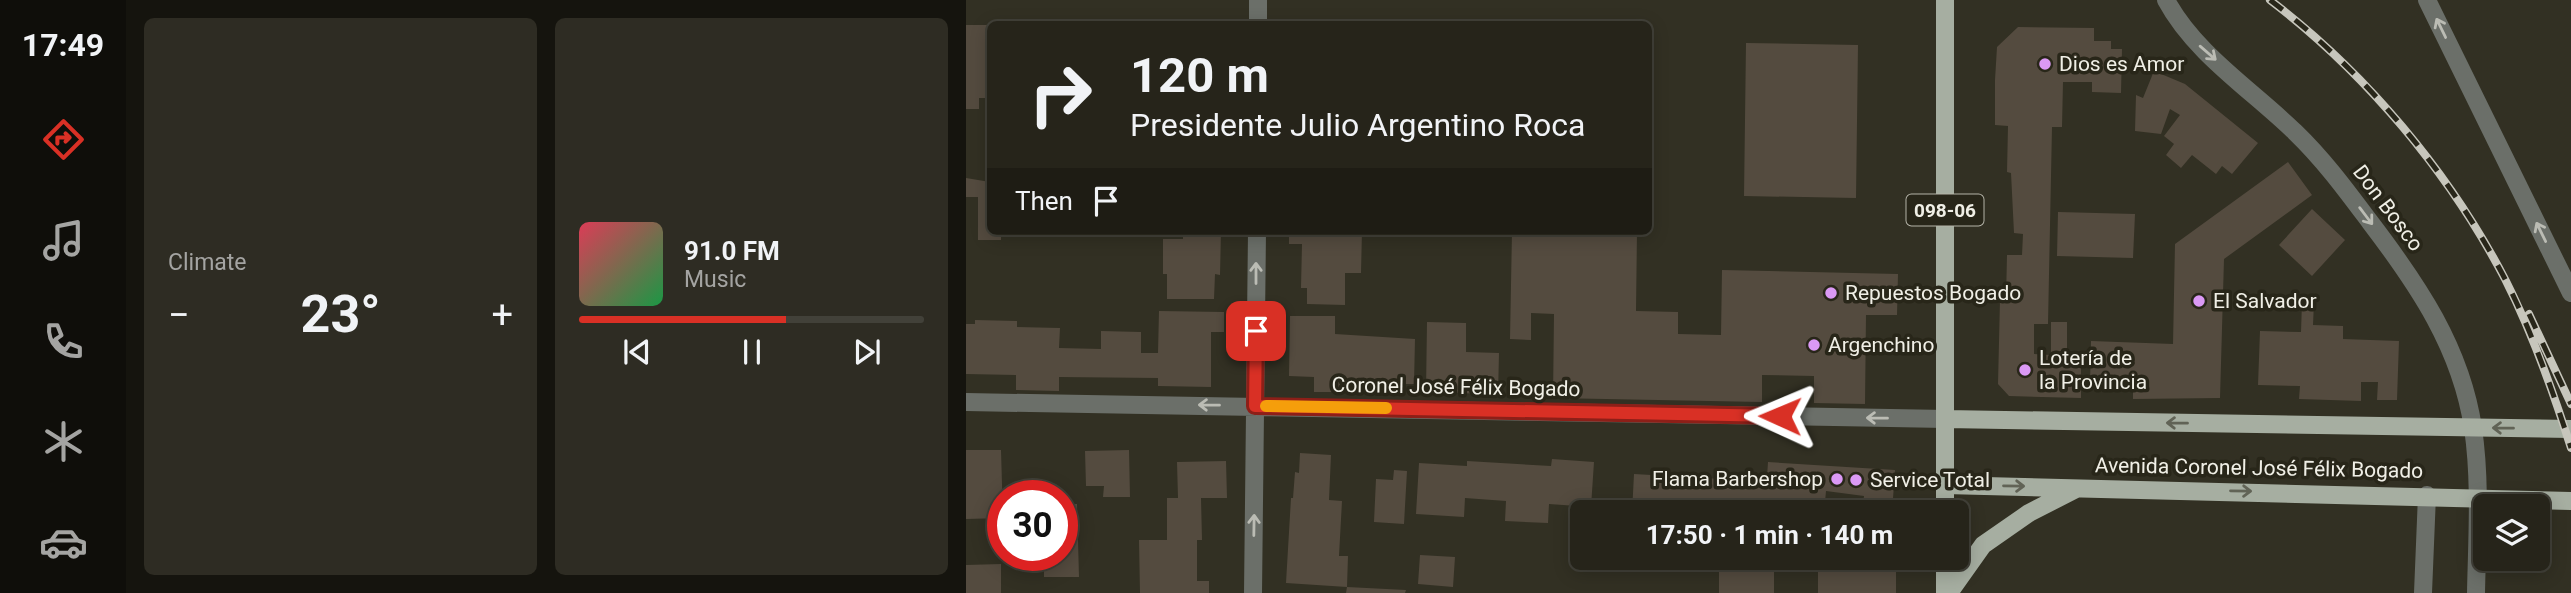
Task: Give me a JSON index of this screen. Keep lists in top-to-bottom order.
{
  "streets": {
    "main road": ["098-06", "Avenida Coronel José Félix Bogado"],
    "street": ["Don Bosco", "Coronel José Félix Bogado"]
  },
  "crossings": [
    ["Don Bosco", "Avenida Coronel José Félix Bogado"],
    ["098-06", "Coronel José Félix Bogado"],
    ["098-06", "Avenida Coronel José Félix Bogado"],
    ["Coronel José Félix Bogado", "Avenida Coronel José Félix Bogado"]
  ],
  "one_way": ["Coronel José Félix Bogado"],
  "places": [
    "Dios es Amor",
    "Repuestos Bogado",
    "El Salvador",
    "Argenchino",
    "Lotería de la Provincia",
    "Flama Barbershop",
    "Service Total"
  ],
  "page": {
    "tabs": "17:49",
    "tile": "Climate",
    "turn": ["120 m", "Presidente Julio Argentino Roca"],
    "then": "Then",
    "song": ["91.0 FM", "Music"],
    "heat": ["−", "23°", "+"],
    "limit": "30",
    "trip": "17:50 · 1 min · 140 m"
  }
}
